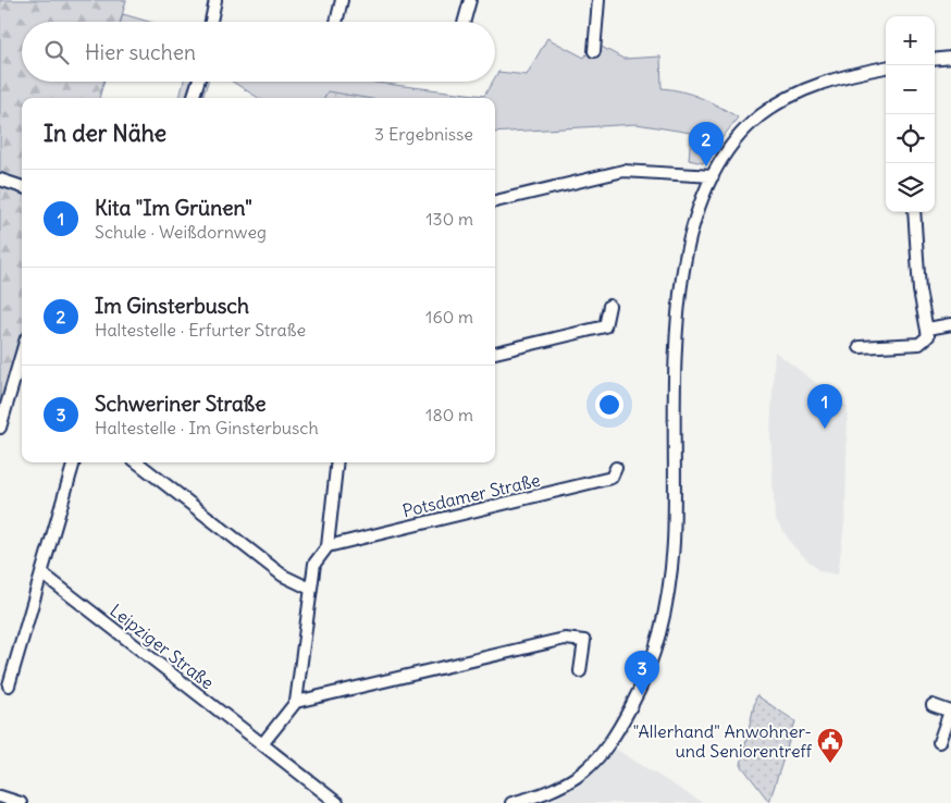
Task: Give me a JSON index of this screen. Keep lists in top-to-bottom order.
{
  "streets": {
    "street": ["Potsdamer Straße", "Leipziger Straße"]
  },
  "places": {
    "public building": ["\"Allerhand\" Anwohner- und Seniorentreff"]
  },
  "page": {
    "map_buttons": ["+", "−"],
    "search": "Hier suchen",
    "heading": ["In der Nähe", "3 Ergebnisse"],
    "pins": ["2", "1", "3"],
    "list": [
      {
        "mark": "1",
        "name": "Kita \"Im Grünen\"",
        "note": "Schule · Weißdornweg",
        "value": "130 m"
      },
      {
        "mark": "2",
        "name": "Im Ginsterbusch",
        "note": "Haltestelle · Erfurter Straße",
        "value": "160 m"
      },
      {
        "mark": "3",
        "name": "Schweriner Straße",
        "note": "Haltestelle · Im Ginsterbusch",
        "value": "180 m"
      }
    ]
  }
}
